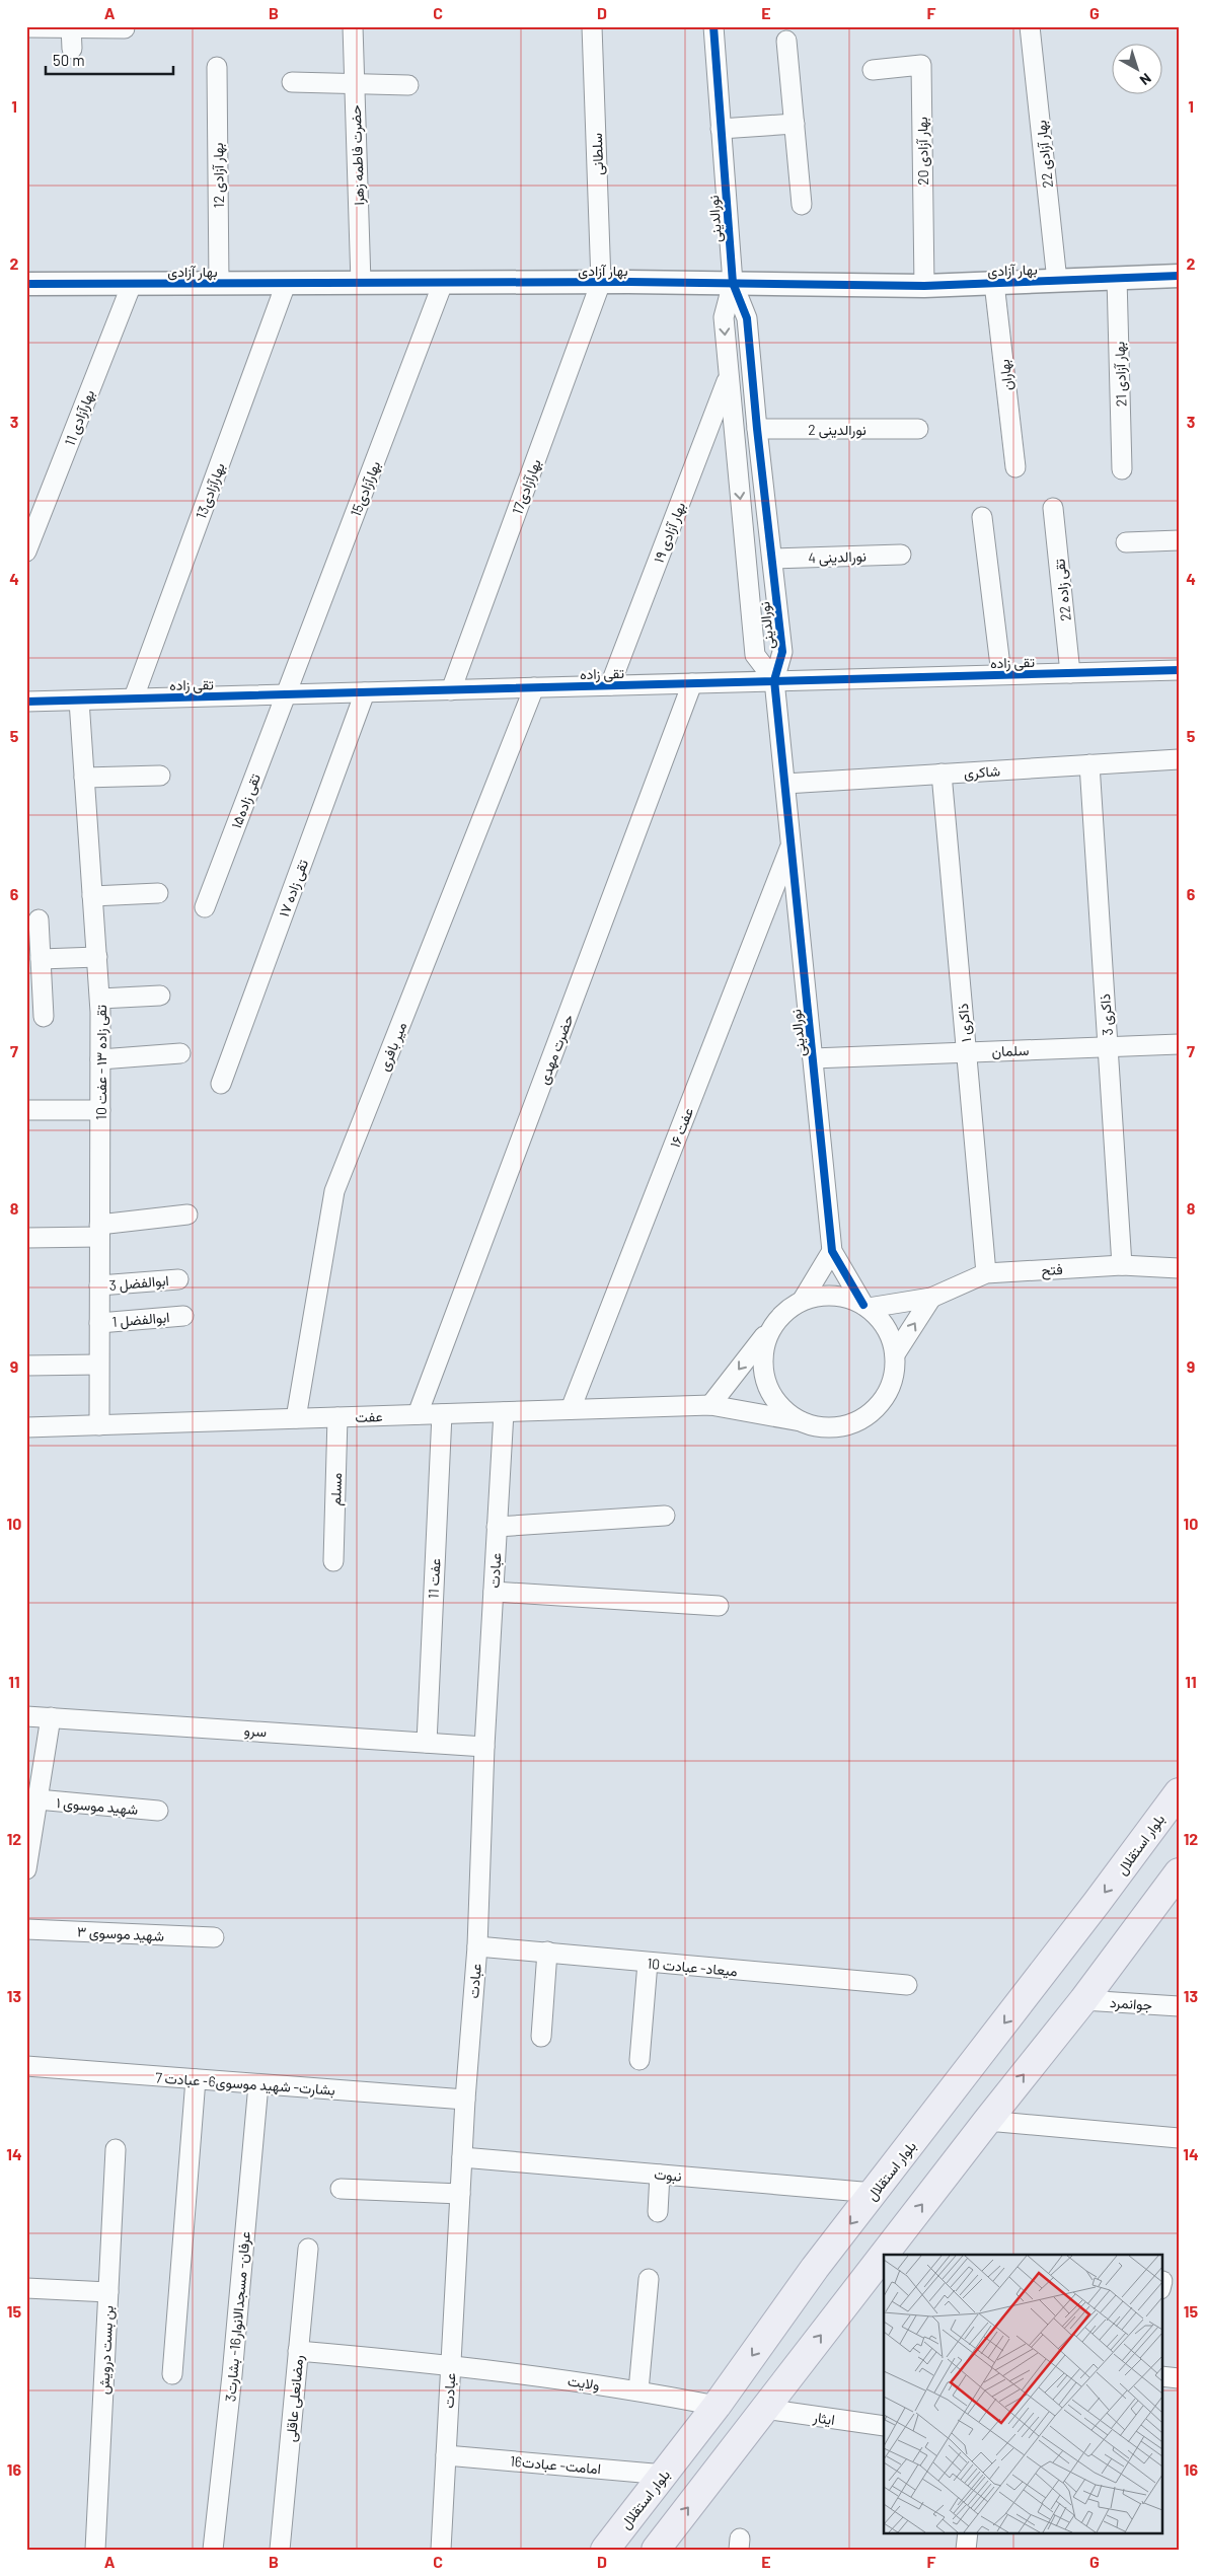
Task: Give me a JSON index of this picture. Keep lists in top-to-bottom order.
{
  "streets": {
    "main road": ["بلوار استقلال"],
    "street": [
      "بهار آزادی 20",
      "سلطانی",
      "بهار آزادی 22",
      "حضرت فاطمه زهرا",
      "بهار آزادی 12",
      "نورالدینی",
      "بهار آزادی",
      "بهار آزادی 21",
      "بهاران",
      "بهارآزادی 11",
      "نورالدینی 2",
      "بهارآزادی17",
      "بهارآزادی15",
      "بهارآزادی13",
      "بهار آزادی ۱۹",
      "نورالدینی 4",
      "تقی زاده 22",
      "تقی زاده",
      "شاکری",
      "تقی زاده۱۵",
      "تقی زاده ۱۷",
      "ذاکری 3",
      "ذاکری ۱",
      "میر بافری",
      "حضرت مهدی",
      "سلمان",
      "تقی زاده ۱۳ - عفت 10",
      "عفت ۱۶",
      "فتح",
      "ابوالفضل 3",
      "ابوالفضل 1",
      "عفت",
      "مسلم",
      "عبادت",
      "عفت 11",
      "سرو",
      "شهید موسوی ۱",
      "شهید موسوی ۳",
      "میعاد- عبادت 10",
      "جوانمرد",
      "بشارت- شهید موسوی6- عبادت 7",
      "نبوت",
      "عرفان- مسجدالانوار16- بشارت3",
      "بن بست درویش",
      "ولایت",
      "رمضانعلی عاقلی",
      "ایثار",
      "امامت- عبادت16"
    ]
  },
  "crossings": [
    ["بهار آزادی 20", "بهار آزادی"],
    ["سلطانی", "بهار آزادی"],
    ["سلطانی", "بهارآزادی17"],
    ["بهار آزادی 22", "بهار آزادی"],
    ["حضرت فاطمه زهرا", "بهار آزادی"],
    ["بهار آزادی 12", "بهار آزادی"],
    ["نورالدینی", "بهار آزادی"],
    ["نورالدینی", "نورالدینی 2"],
    ["نورالدینی", "بهار آزادی ۱۹"],
    ["نورالدینی", "نورالدینی 4"],
    ["نورالدینی", "تقی زاده"],
    ["نورالدینی", "شاکری"],
    ["نورالدینی", "سلمان"],
    ["نورالدینی", "عفت ۱۶"],
    ["نورالدینی", "فتح"],
    ["نورالدینی", "عفت"],
    ["بهار آزادی", "بهار آزادی 21"],
    ["بهار آزادی", "بهاران"],
    ["بهار آزادی", "بهارآزادی 11"],
    ["بهار آزادی", "بهارآزادی17"],
    ["بهار آزادی", "بهارآزادی15"],
    ["بهار آزادی", "بهارآزادی13"],
    ["بهارآزادی17", "تقی زاده"],
    ["بهارآزادی15", "تقی زاده"],
    ["بهارآزادی15", "تقی زاده۱۵"],
    ["بهارآزادی13", "تقی زاده"],
    ["بهار آزادی ۱۹", "تقی زاده"],
    ["تقی زاده 22", "تقی زاده"],
    ["تقی زاده", "تقی زاده۱۵"],
    ["تقی زاده", "تقی زاده ۱۷"],
    ["تقی زاده", "میر بافری"],
    ["تقی زاده", "حضرت مهدی"],
    ["تقی زاده", "تقی زاده ۱۳ - عفت 10"],
    ["شاکری", "ذاکری 3"],
    ["شاکری", "ذاکری ۱"],
    ["ذاکری 3", "سلمان"],
    ["ذاکری 3", "فتح"],
    ["ذاکری ۱", "سلمان"],
    ["ذاکری ۱", "فتح"],
    ["میر بافری", "عفت"],
    ["حضرت مهدی", "عفت"],
    ["تقی زاده ۱۳ - عفت 10", "ابوالفضل 3"],
    ["تقی زاده ۱۳ - عفت 10", "ابوالفضل 1"],
    ["تقی زاده ۱۳ - عفت 10", "عفت"],
    ["عفت ۱۶", "عفت"],
    ["فتح", "عفت"],
    ["عفت", "مسلم"],
    ["عفت", "عبادت"],
    ["عفت", "عفت 11"],
    ["عبادت", "سرو"],
    ["عبادت", "میعاد- عبادت 10"],
    ["عبادت", "بشارت- شهید موسوی6- عبادت 7"],
    ["عبادت", "نبوت"],
    ["عبادت", "ولایت"],
    ["عبادت", "امامت- عبادت16"],
    ["عفت 11", "سرو"],
    ["بلوار استقلال", "نبوت"],
    ["بلوار استقلال", "ولایت"],
    ["بلوار استقلال", "امامت- عبادت16"],
    ["بشارت- شهید موسوی6- عبادت 7", "عرفان- مسجدالانوار16- بشارت3"],
    ["ولایت", "رمضانعلی عاقلی"]
  ],
  "scale_bar": "50 m",
  "north": "bottom right",
  "grid": {
    "columns": [
      "A",
      "B",
      "C",
      "D",
      "E",
      "F",
      "G"
    ],
    "rows": [
      "1",
      "2",
      "3",
      "4",
      "5",
      "6",
      "7",
      "8",
      "9",
      "10",
      "11",
      "12",
      "13",
      "14",
      "15",
      "16"
    ]
  }
}
